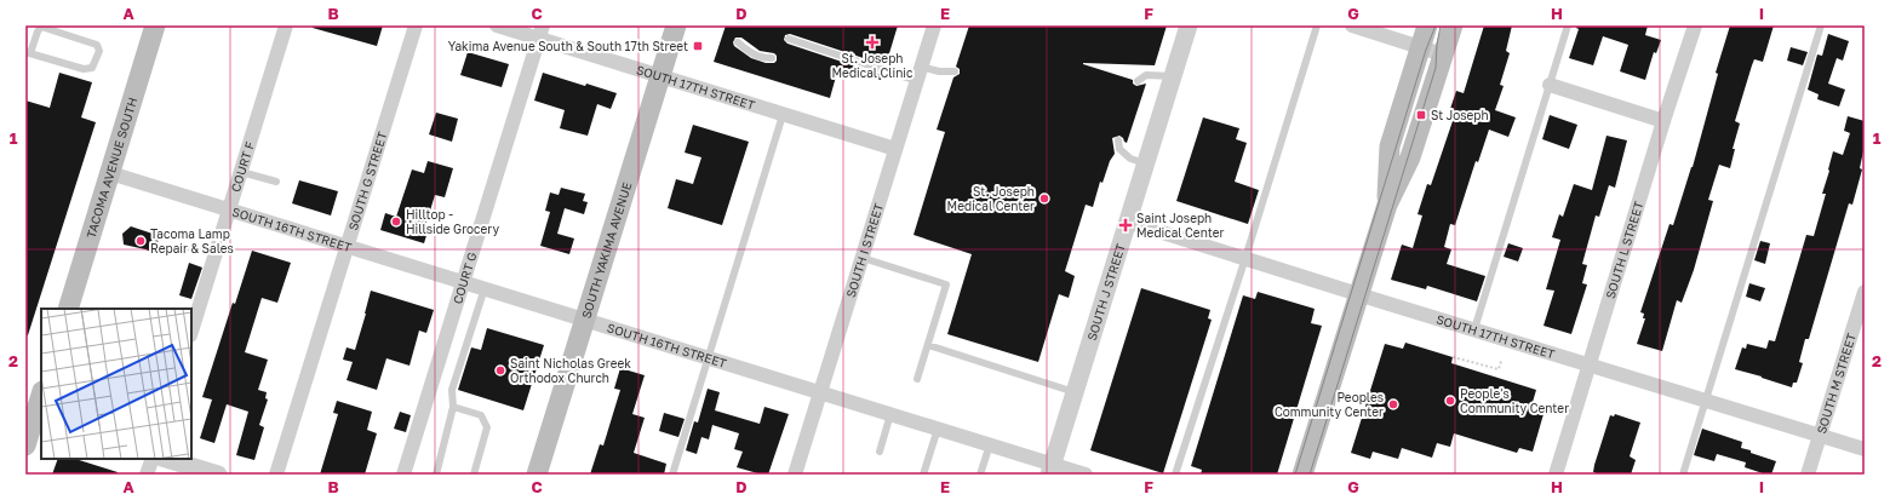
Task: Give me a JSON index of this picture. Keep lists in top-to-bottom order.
{
  "streets": {
    "main road": ["TACOMA AVENUE SOUTH", "SOUTH YAKIMA AVENUE"],
    "street": [
      "SOUTH 17TH STREET",
      "COURT F",
      "SOUTH G STREET",
      "SOUTH 16TH STREET",
      "SOUTH I STREET",
      "SOUTH L STREET",
      "COURT G",
      "SOUTH J STREET",
      "SOUTH M STREET"
    ]
  },
  "crossings": [
    ["SOUTH 17TH STREET", "SOUTH YAKIMA AVENUE"],
    ["SOUTH 17TH STREET", "SOUTH I STREET"],
    ["SOUTH 17TH STREET", "SOUTH L STREET"],
    ["SOUTH 17TH STREET", "COURT G"],
    ["SOUTH 17TH STREET", "SOUTH J STREET"],
    ["SOUTH 17TH STREET", "SOUTH M STREET"],
    ["COURT F", "SOUTH 16TH STREET"],
    ["TACOMA AVENUE SOUTH", "SOUTH 16TH STREET"],
    ["SOUTH G STREET", "SOUTH 16TH STREET"],
    ["SOUTH 16TH STREET", "SOUTH YAKIMA AVENUE"],
    ["SOUTH 16TH STREET", "SOUTH I STREET"],
    ["SOUTH 16TH STREET", "COURT G"],
    ["SOUTH 16TH STREET", "SOUTH J STREET"]
  ],
  "places": {
    "health": ["St. Joseph Medical Clinic", "Saint Joseph Medical Center"],
    "transit": ["Yakima Avenue South & South 17th Street", "St Joseph"],
    "other": [
      "St. Joseph Medical Center",
      "Hilltop - Hillside Grocery",
      "Tacoma Lamp Repair & Sales",
      "Saint Nicholas Greek Orthodox Church",
      "People's Community Center",
      "Peoples Community Center"
    ]
  },
  "grid": {
    "columns": [
      "A",
      "B",
      "C",
      "D",
      "E",
      "F",
      "G",
      "H",
      "I"
    ],
    "rows": ["1", "2"]
  }
}
